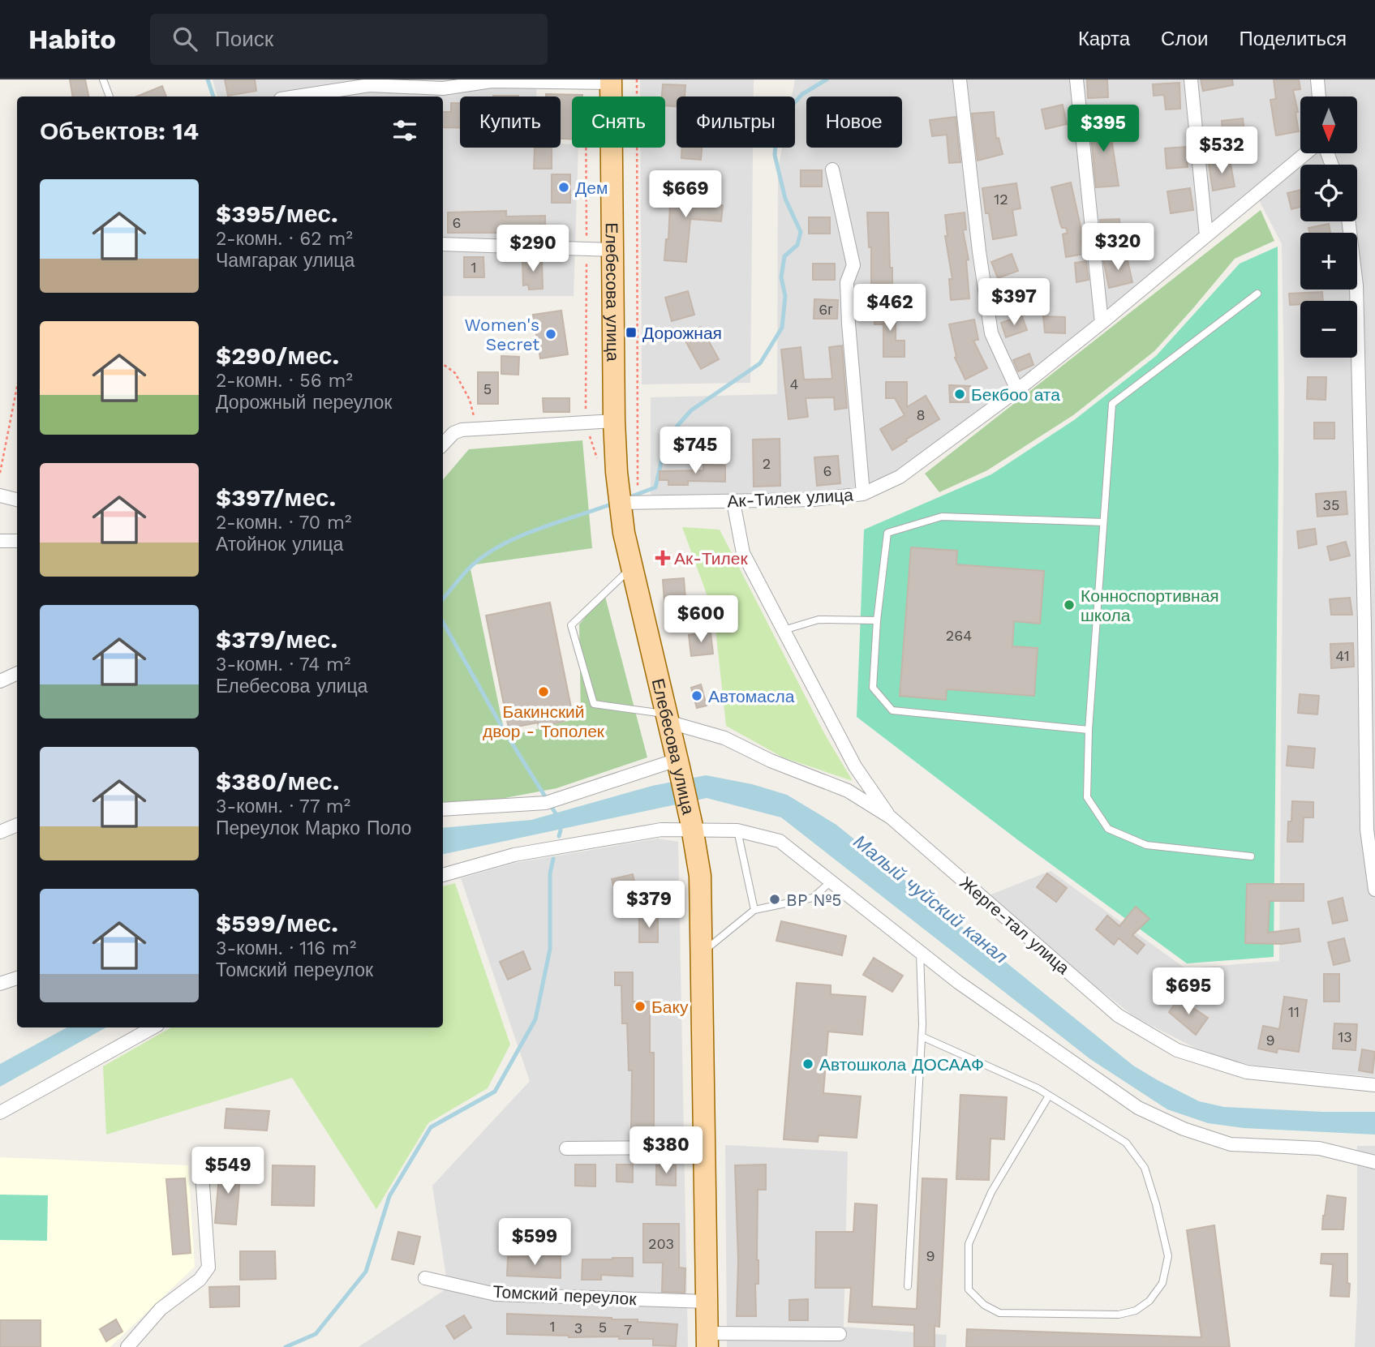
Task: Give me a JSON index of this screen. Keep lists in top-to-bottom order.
{
  "streets": {
    "main road": ["Елебесова улица"],
    "street": ["Ак-Тилек улица", "Жерге-тал улица", "Томский переулок"]
  },
  "crossings": [
    ["Елебесова улица", "Ак-Тилек улица"],
    ["Елебесова улица", "Жерге-тал улица"],
    ["Елебесова улица", "Томский переулок"]
  ],
  "water": ["Малый чуйский канал"],
  "places": {
    "other": [
      "Дем",
      "Women's Secret",
      "Бекбоо ата",
      "Конноспортивная школа",
      "Бакинский двор - Тополек",
      "Автомасла",
      "BP №5",
      "Баку",
      "Автошкола ДОСААФ"
    ],
    "transit": ["Дорожная"],
    "health": ["Ак-Тилек"]
  },
  "house_numbers": [
    "12",
    "6",
    "1",
    "6г",
    "4",
    "5",
    "8",
    "2",
    "6",
    "35",
    "264",
    "41",
    "11",
    "13",
    "9",
    "203",
    "9",
    "1",
    "5",
    "3",
    "7"
  ],
  "north": "bottom",
  "page": {
    "header": "Habito",
    "search": "Поиск",
    "nav": ["Карта", "Слои", "Поделиться"],
    "map_buttons": ["+", "−"],
    "chip": [
      "Купить",
      "Снять",
      "Фильтры",
      "Новое"
    ],
    "heading": "Объектов: 14",
    "price": [
      "$395",
      "$532",
      "$669",
      "$320",
      "$290",
      "$397",
      "$462",
      "$745",
      "$600",
      "$379",
      "$695",
      "$380",
      "$549",
      "$599"
    ],
    "list": [
      {
        "name": "$395/мес.",
        "note": "2-комн. · 62 m² · Чамгарак улица"
      },
      {
        "name": "$290/мес.",
        "note": "2-комн. · 56 m² · Дорожный переулок"
      },
      {
        "name": "$397/мес.",
        "note": "2-комн. · 70 m² · Атойнок улица"
      },
      {
        "name": "$379/мес.",
        "note": "3-комн. · 74 m² · Елебесова улица"
      },
      {
        "name": "$380/мес.",
        "note": "3-комн. · 77 m² · Переулок Марко Поло"
      },
      {
        "name": "$599/мес.",
        "note": "3-комн. · 116 m² · Томский переулок"
      }
    ]
  }
}
